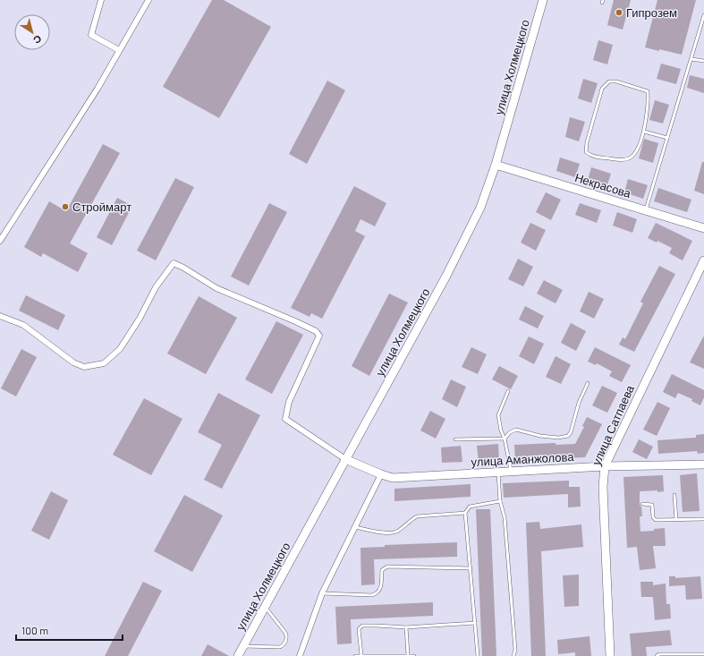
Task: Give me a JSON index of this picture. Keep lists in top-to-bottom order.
{
  "streets": {
    "street": [
      "улица Холмецкого",
      "Некрасова",
      "улица Сатпаева",
      "улица Аманжолова"
    ]
  },
  "crossings": [
    ["улица Холмецкого", "Некрасова"],
    ["улица Холмецкого", "улица Аманжолова"],
    ["улица Сатпаева", "улица Аманжолова"]
  ],
  "places": ["Гипрозем", "Строймарт"],
  "scale_bar": "100 m",
  "north": "bottom right"
}
